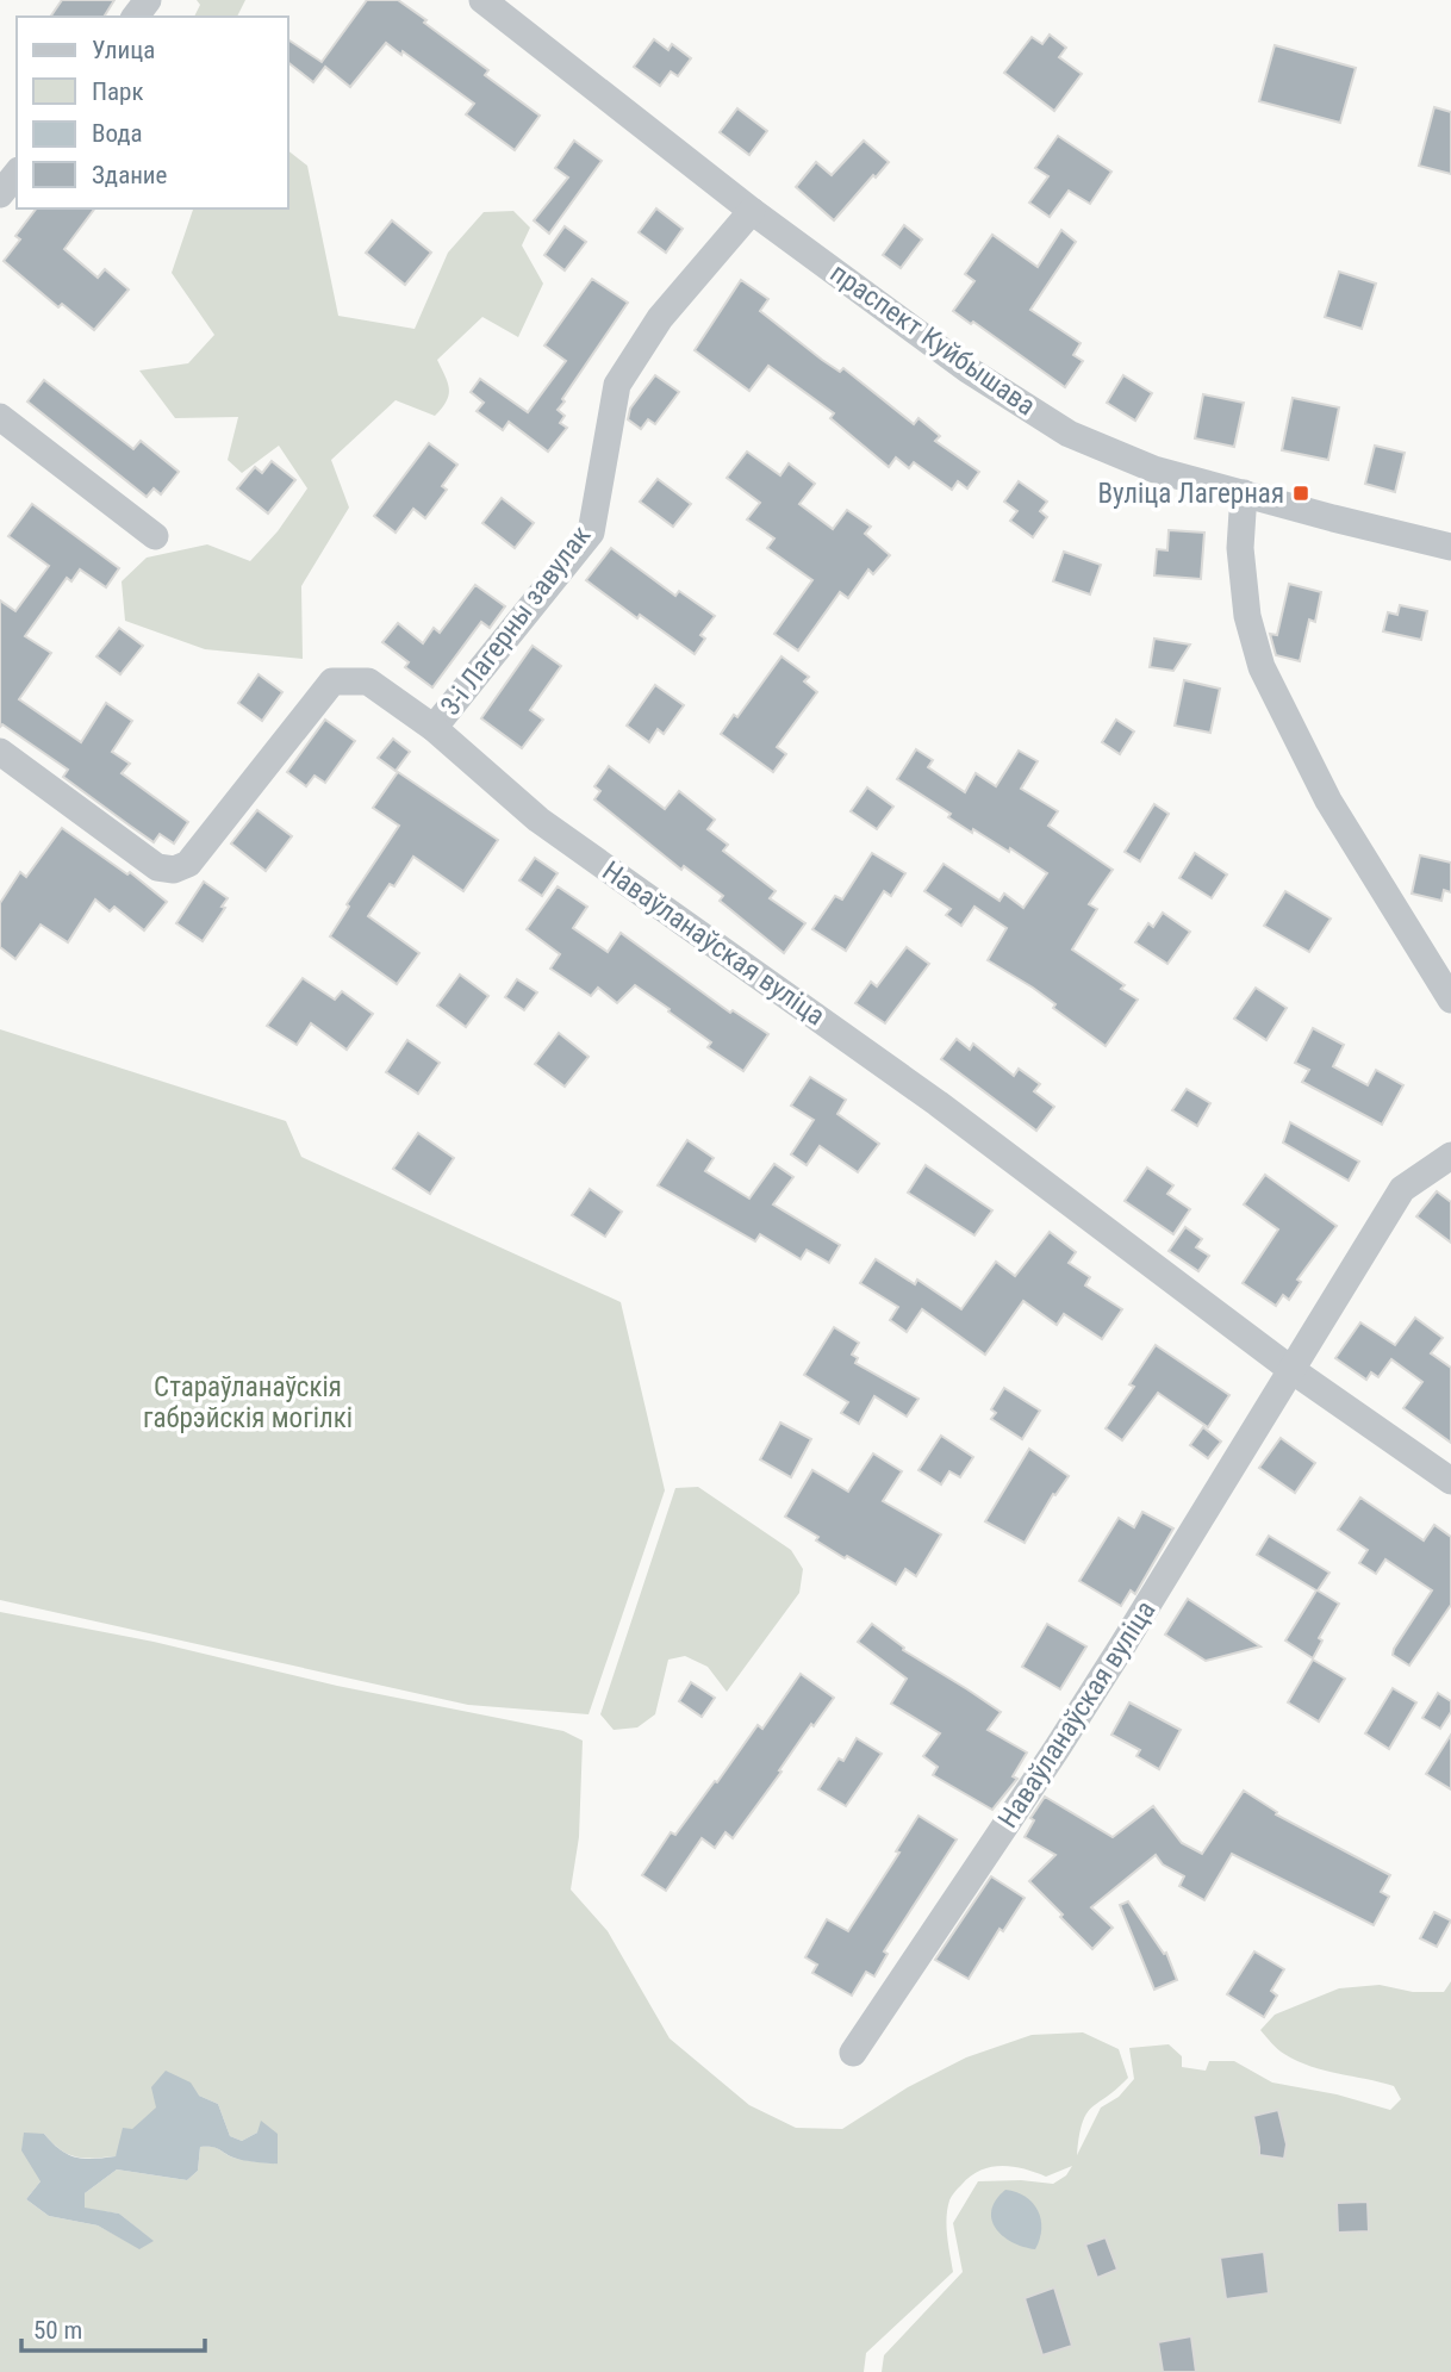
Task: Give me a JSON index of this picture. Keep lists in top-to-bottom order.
{
  "streets": {
    "street": ["праспект Куйбышава", "3-і Лагерны завулак", "Наваўланаўская вуліца"]
  },
  "crossings": [
    ["праспект Куйбышава", "3-і Лагерны завулак"],
    ["3-і Лагерны завулак", "Наваўланаўская вуліца"]
  ],
  "parks": ["Стараўланаўскія габрэйскія могілкі"],
  "places": {
    "transit": ["Вуліца Лагерная"]
  },
  "legend": [
    "Улица",
    "Парк",
    "Вода",
    "Здание"
  ],
  "scale_bar": "50 m"
}
